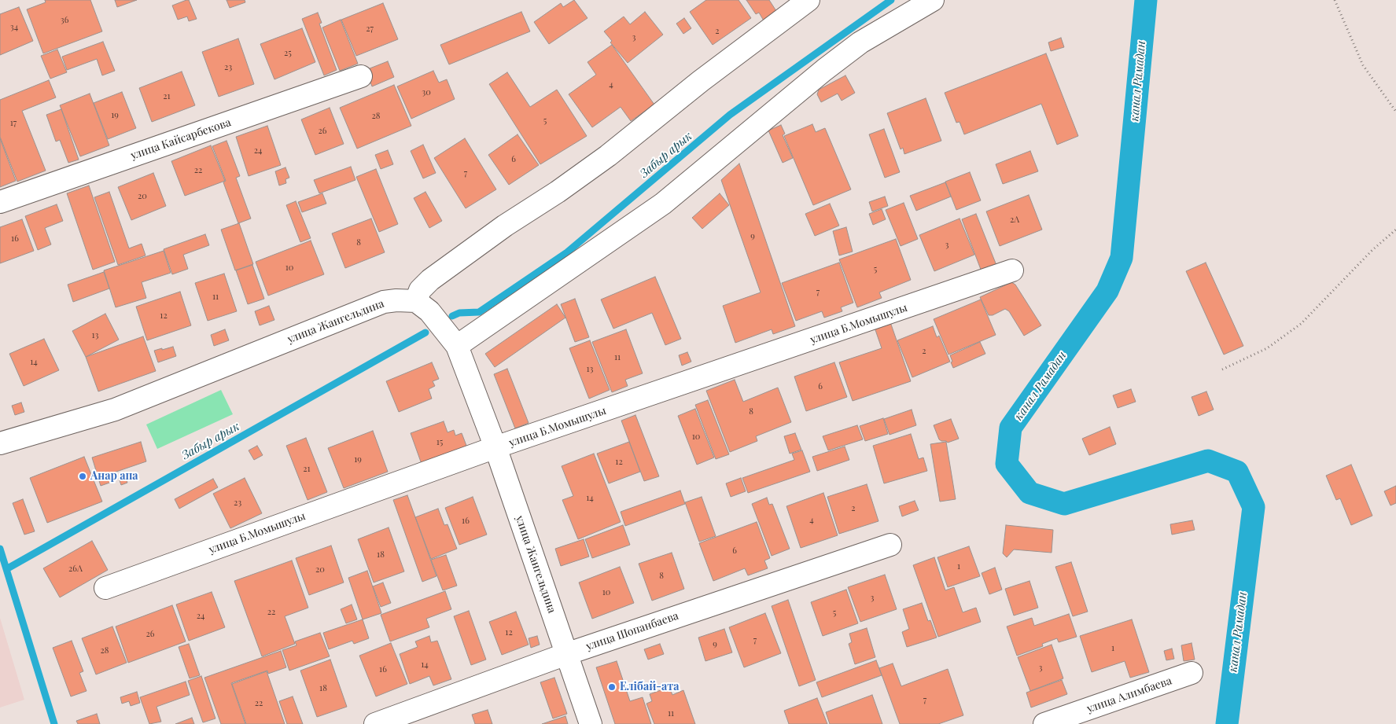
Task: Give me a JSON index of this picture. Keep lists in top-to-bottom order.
{
  "streets": {
    "street": [
      "улица Кайсарбекова",
      "улица Жангельдина",
      "улица Б.Момышулы",
      "улица Шопанбаева",
      "улица Алимбаева"
    ]
  },
  "crossings": [
    ["улица Жангельдина", "улица Б.Момышулы"],
    ["улица Жангельдина", "улица Шопанбаева"]
  ],
  "water": ["канал Рамадан", "Забыр арык"],
  "places": ["Анар апа", "Елібай-ата"],
  "house_numbers": [
    "36",
    "34",
    "27",
    "2",
    "3",
    "25",
    "23",
    "4",
    "30",
    "21",
    "19",
    "28",
    "5",
    "17",
    "26",
    "24",
    "6",
    "22",
    "7",
    "20",
    "2А",
    "9",
    "16",
    "8",
    "3",
    "10",
    "5",
    "7",
    "11",
    "12",
    "13",
    "2",
    "11",
    "14",
    "13",
    "6",
    "8",
    "10",
    "15",
    "19",
    "12",
    "21",
    "14",
    "23",
    "2",
    "4",
    "16",
    "6",
    "18",
    "1",
    "26А",
    "20",
    "8",
    "10",
    "3",
    "22",
    "5",
    "24",
    "12",
    "26",
    "7",
    "9",
    "1",
    "28",
    "14",
    "3",
    "16",
    "18",
    "7",
    "22",
    "11"
  ]
}
